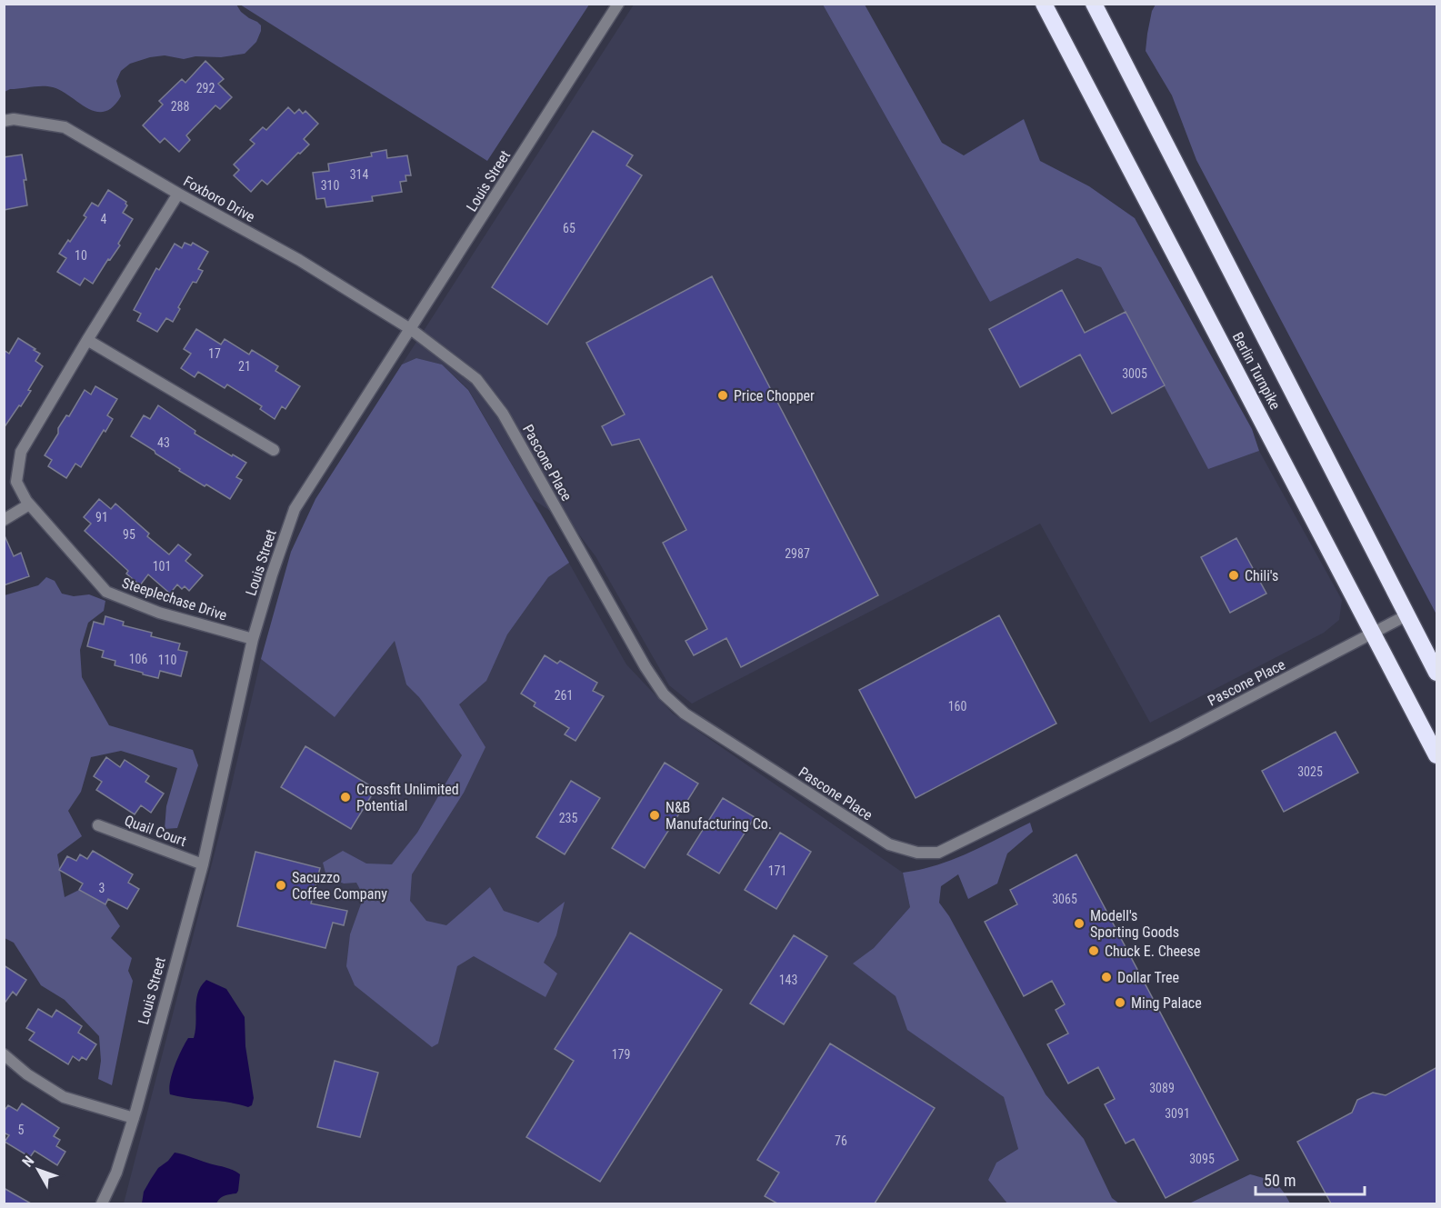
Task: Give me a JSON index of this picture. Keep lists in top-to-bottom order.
{
  "streets": {
    "highway": ["Berlin Turnpike"],
    "street": [
      "Louis Street",
      "Foxboro Drive",
      "Pascone Place",
      "Steeplechase Drive",
      "Quail Court"
    ]
  },
  "crossings": [
    ["Louis Street", "Foxboro Drive"],
    ["Louis Street", "Pascone Place"],
    ["Louis Street", "Steeplechase Drive"],
    ["Louis Street", "Quail Court"],
    ["Foxboro Drive", "Pascone Place"],
    ["Foxboro Drive", "Steeplechase Drive"],
    ["Berlin Turnpike", "Pascone Place"]
  ],
  "places": [
    "Price Chopper",
    "Chili's",
    "Crossfit Unlimited Potential",
    "N&B Manufacturing Co.",
    "Sacuzzo Coffee Company",
    "Modell's Sporting Goods",
    "Chuck E. Cheese",
    "Dollar Tree",
    "Ming Palace"
  ],
  "house_numbers": [
    "292",
    "288",
    "314",
    "310",
    "4",
    "65",
    "10",
    "17",
    "21",
    "3005",
    "43",
    "91",
    "95",
    "2987",
    "101",
    "106",
    "110",
    "261",
    "160",
    "3025",
    "235",
    "171",
    "3",
    "3065",
    "143",
    "179",
    "3089",
    "3091",
    "5",
    "76",
    "3095"
  ],
  "scale_bar": "50 m",
  "north": "top left"
}
